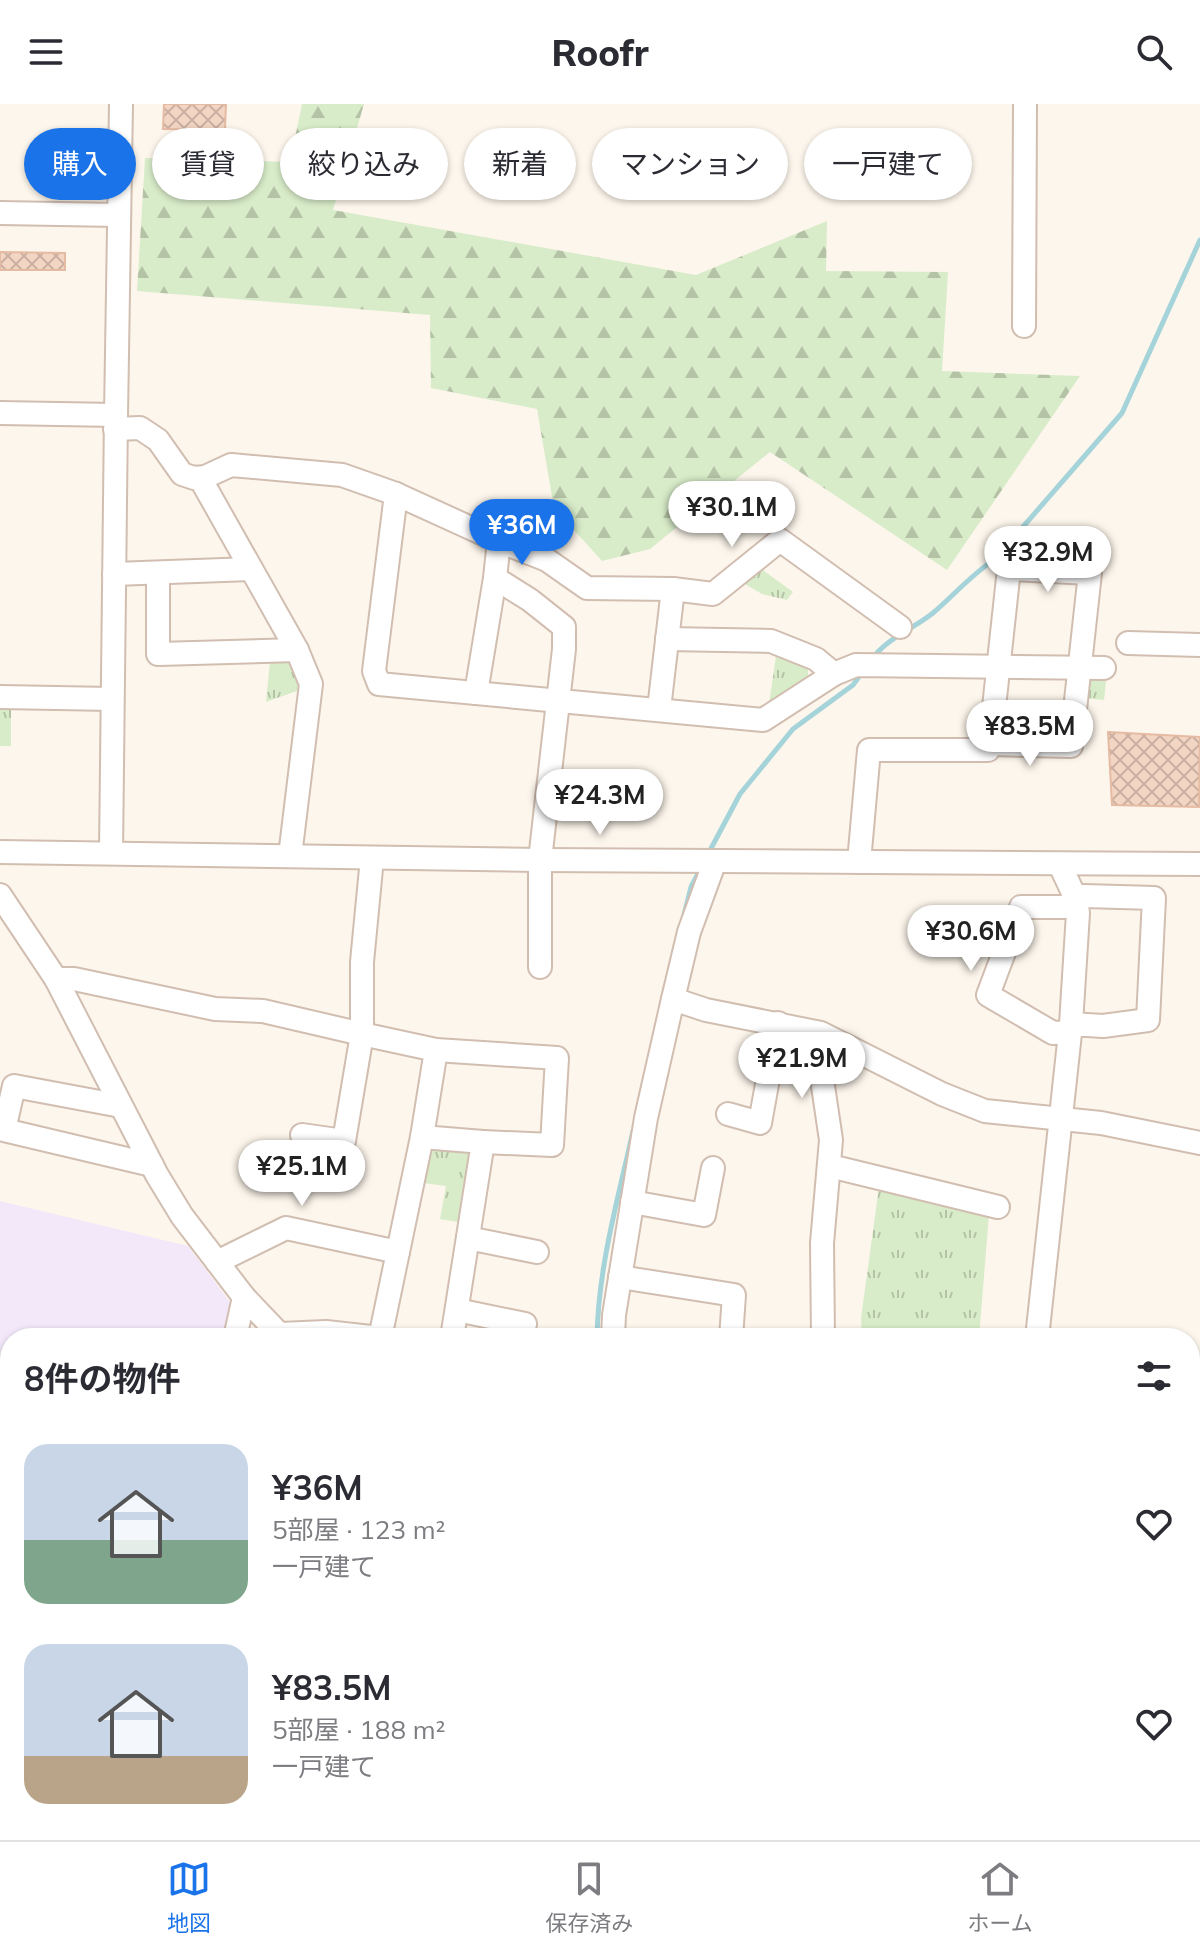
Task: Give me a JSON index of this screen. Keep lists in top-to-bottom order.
{
  "page": {
    "header": "Roofr",
    "chip": [
      "購入",
      "賃貸",
      "絞り込み",
      "新着",
      "マンション",
      "一戸建て"
    ],
    "price": [
      "¥30.1M",
      "¥36M",
      "¥32.9M",
      "¥83.5M",
      "¥24.3M",
      "¥30.6M",
      "¥21.9M",
      "¥25.1M"
    ],
    "heading": "8件の物件",
    "list": [
      {
        "name": "¥36M",
        "note": "5部屋 · 123 m² · 一戸建て"
      },
      {
        "name": "¥83.5M",
        "note": "5部屋 · 188 m² · 一戸建て"
      }
    ],
    "tabs": ["地図", "保存済み", "ホーム"]
  }
}
